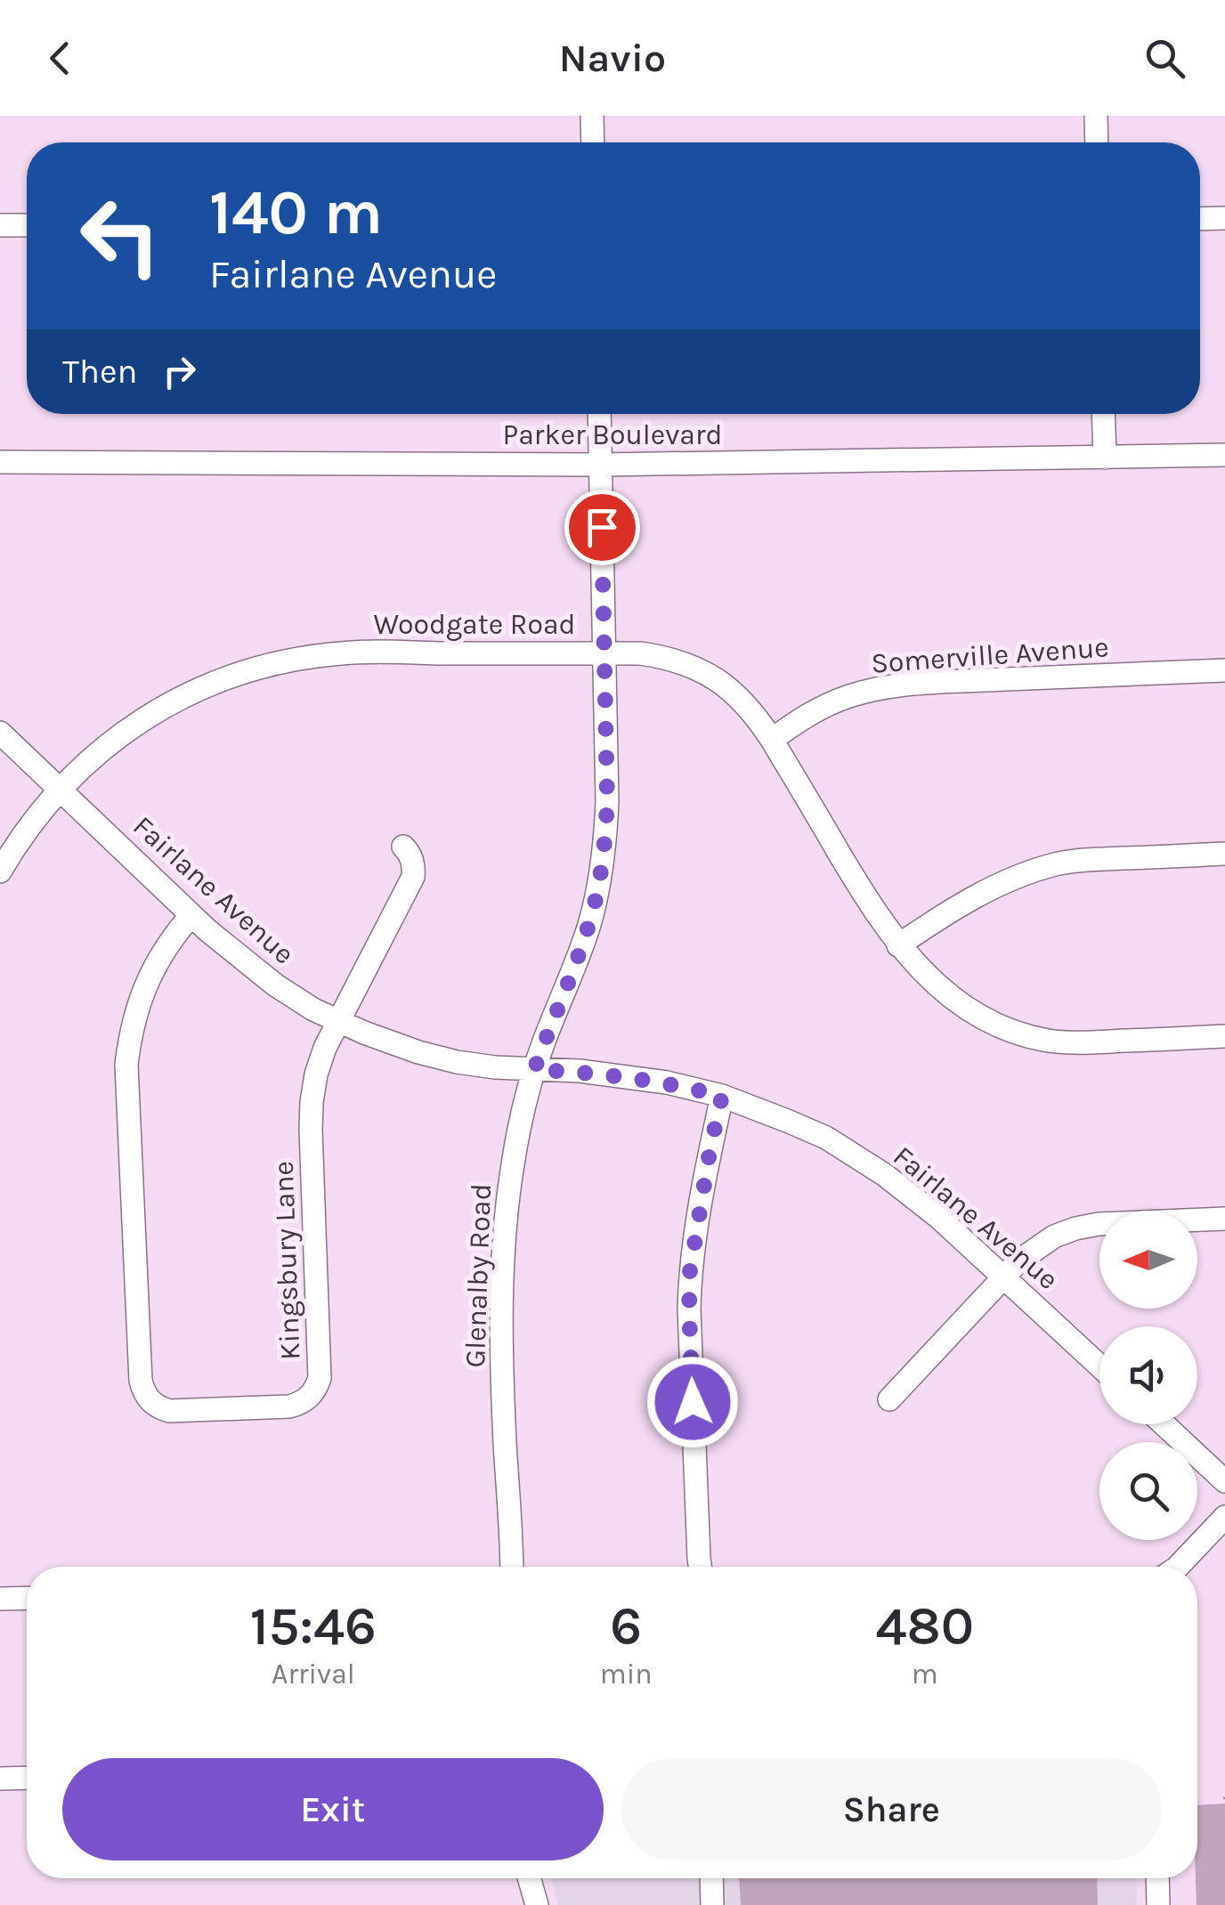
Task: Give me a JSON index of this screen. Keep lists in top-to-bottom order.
{
  "streets": {
    "street": [
      "Parker Boulevard",
      "Woodgate Road",
      "Somerville Avenue",
      "Fairlane Avenue",
      "Kingsbury Lane",
      "Glenalby Road"
    ]
  },
  "crossings": [
    ["Parker Boulevard", "Glenalby Road"],
    ["Woodgate Road", "Somerville Avenue"],
    ["Woodgate Road", "Fairlane Avenue"],
    ["Woodgate Road", "Glenalby Road"],
    ["Fairlane Avenue", "Kingsbury Lane"],
    ["Fairlane Avenue", "Glenalby Road"]
  ],
  "north": "left",
  "page": {
    "header": "Navio",
    "turn": ["140 m", "Fairlane Avenue"],
    "then": "Then",
    "eta": [
      "15:46",
      "Arrival",
      "6",
      "min",
      "480",
      "m"
    ],
    "buttons": ["Exit", "Share"]
  }
}
